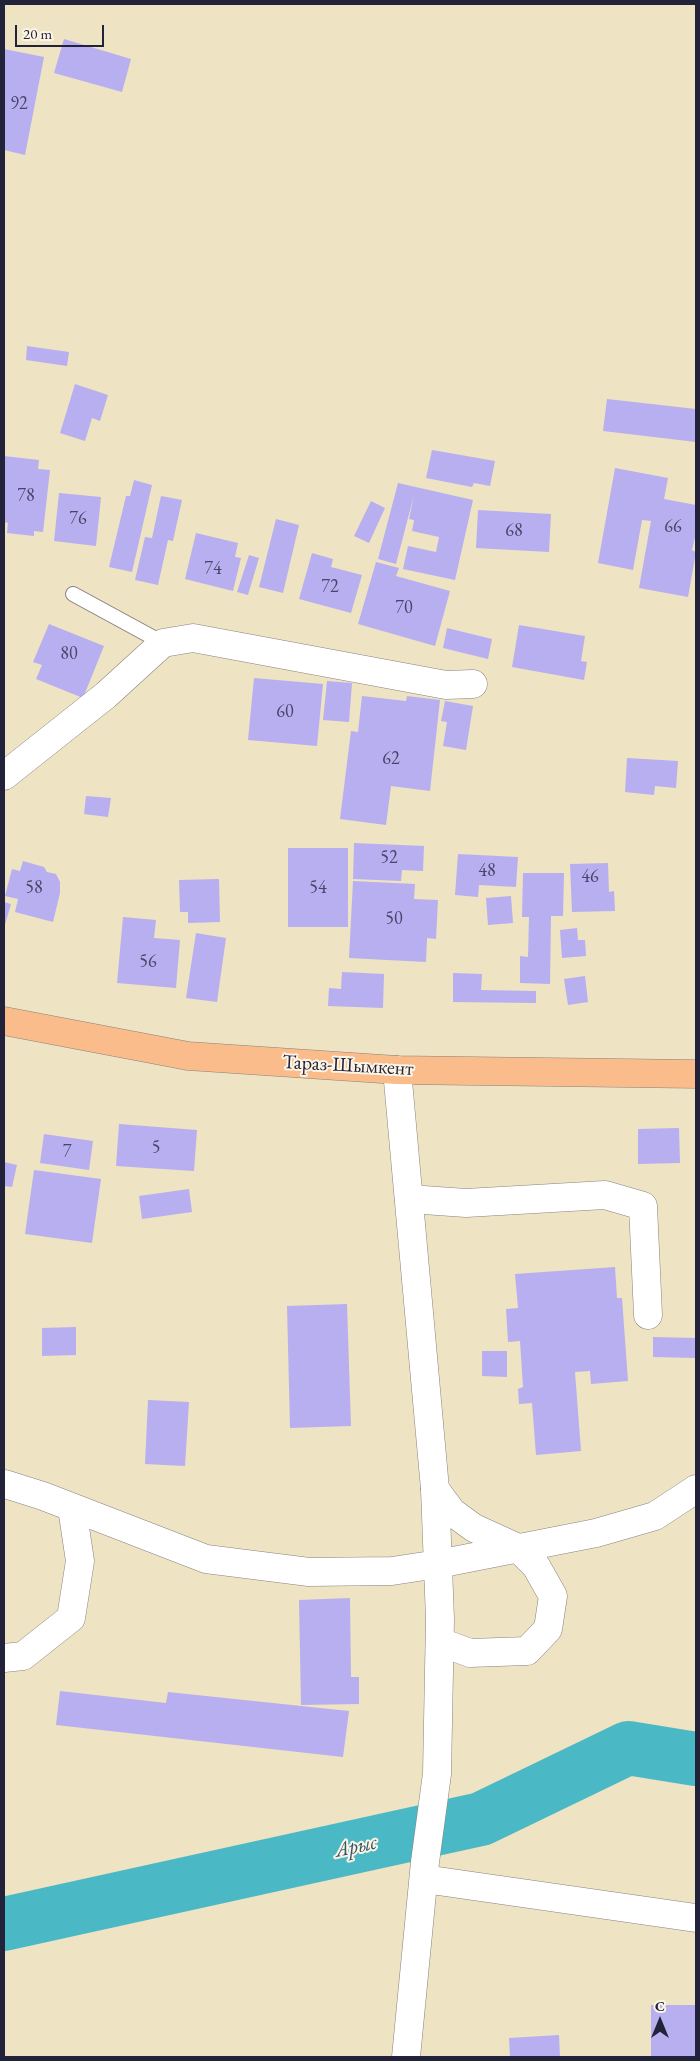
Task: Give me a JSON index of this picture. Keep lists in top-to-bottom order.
{
  "streets": {
    "main road": ["Тараз-Шымкент"]
  },
  "water": ["Арыс"],
  "house_numbers": [
    "92",
    "78",
    "76",
    "66",
    "68",
    "74",
    "72",
    "70",
    "80",
    "60",
    "62",
    "52",
    "48",
    "46",
    "58",
    "54",
    "50",
    "56",
    "5",
    "7"
  ],
  "scale_bar": "20 m",
  "north": "top"
}
